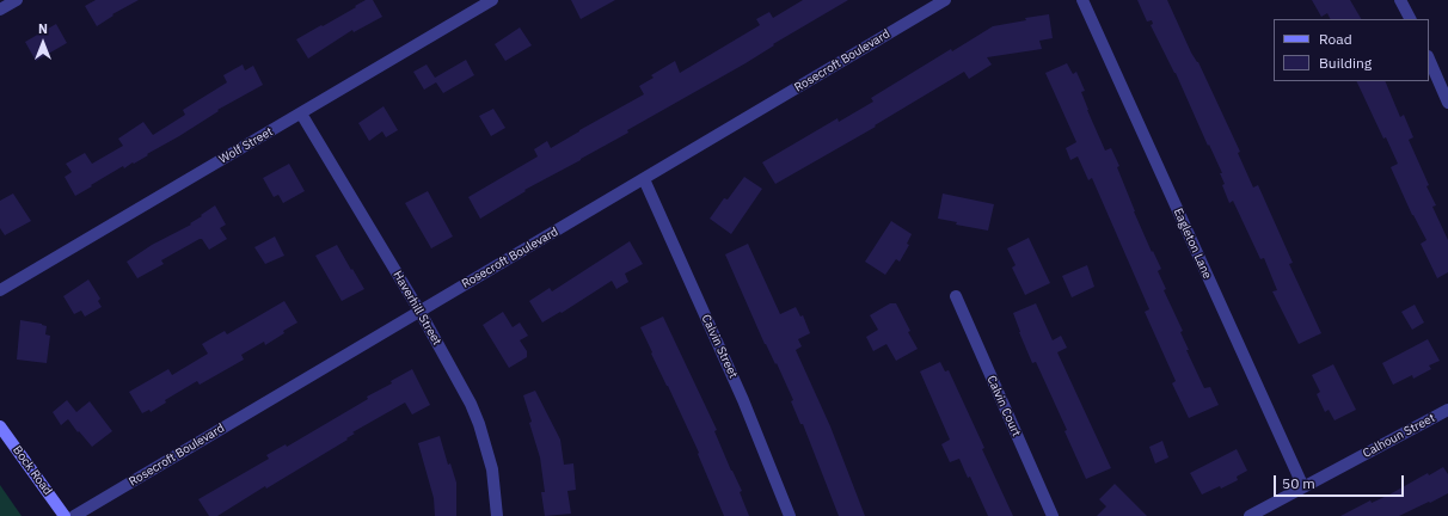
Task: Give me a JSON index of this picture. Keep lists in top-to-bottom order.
{
  "streets": {
    "main road": ["Bock Road"],
    "street": [
      "Rosecroft Boulevard",
      "Wolf Street",
      "Eagleton Lane",
      "Haverhill Street",
      "Calvin Street",
      "Calvin Court",
      "Calhoun Street"
    ]
  },
  "crossings": [
    ["Rosecroft Boulevard", "Haverhill Street"],
    ["Rosecroft Boulevard", "Calvin Street"],
    ["Wolf Street", "Haverhill Street"],
    ["Eagleton Lane", "Calhoun Street"]
  ],
  "legend": ["Road", "Building"],
  "scale_bar": "50 m",
  "north": "top"
}
